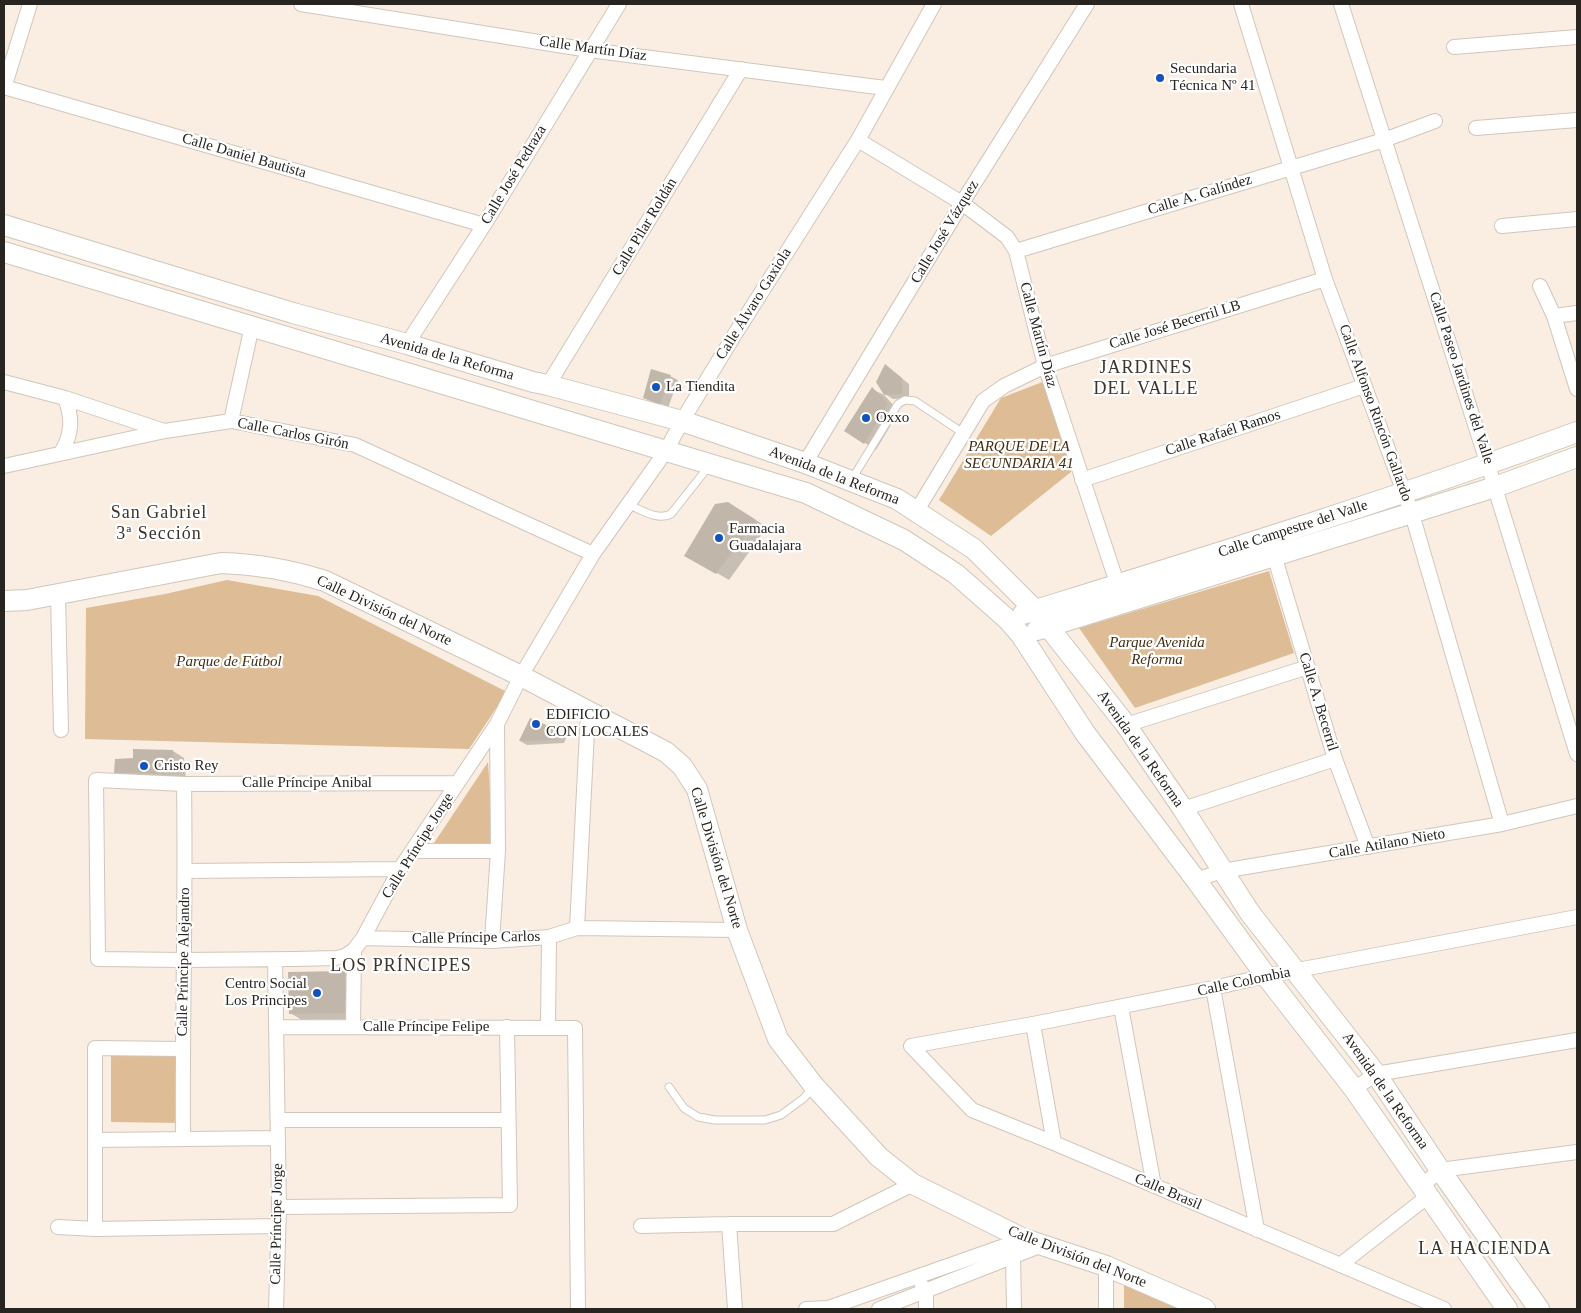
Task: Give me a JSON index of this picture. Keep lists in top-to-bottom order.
{
  "streets": {
    "main road": ["Avenida de la Reforma", "Calle Campestre del Valle", "Calle División del Norte"],
    "street": [
      "Calle Martín Díaz",
      "Calle Daniel Bautista",
      "Calle José Pedraza",
      "Calle A. Galíndez",
      "Calle Pilar Roldán",
      "Calle José Vázquez",
      "Calle Álvaro Gaxiola",
      "Calle José Becerril LB",
      "Calle Paseo Jardines del Valle",
      "Calle Alfonso Rincón Gallardo",
      "Calle Rafaél Ramos",
      "Calle Carlos Girón",
      "Calle A. Becerril",
      "Calle Príncipe Anibal",
      "Calle Atilano Nieto",
      "Calle Príncipe Jorge",
      "Calle Príncipe Carlos",
      "Calle Príncipe Alejandro",
      "Calle Colombia",
      "Calle Príncipe Felipe",
      "Calle Brasil"
    ]
  },
  "crossings": [
    ["Calle Martín Díaz", "Calle José Pedraza"],
    ["Calle Martín Díaz", "Calle A. Galíndez"],
    ["Calle Martín Díaz", "Calle Pilar Roldán"],
    ["Calle Martín Díaz", "Calle José Vázquez"],
    ["Calle Martín Díaz", "Calle Álvaro Gaxiola"],
    ["Calle Martín Díaz", "Calle José Becerril LB"],
    ["Calle Martín Díaz", "Calle Rafaél Ramos"],
    ["Calle Martín Díaz", "Calle Campestre del Valle"],
    ["Calle Daniel Bautista", "Calle José Pedraza"],
    ["Calle José Pedraza", "Avenida de la Reforma"],
    ["Calle A. Galíndez", "Calle Paseo Jardines del Valle"],
    ["Calle A. Galíndez", "Calle Alfonso Rincón Gallardo"],
    ["Calle Pilar Roldán", "Avenida de la Reforma"],
    ["Calle José Vázquez", "Avenida de la Reforma"],
    ["Calle Álvaro Gaxiola", "Avenida de la Reforma"],
    ["Calle Álvaro Gaxiola", "Calle Carlos Girón"],
    ["Calle Álvaro Gaxiola", "Calle División del Norte"],
    ["Calle Álvaro Gaxiola", "Calle Príncipe Jorge"],
    ["Calle José Becerril LB", "Avenida de la Reforma"],
    ["Calle José Becerril LB", "Calle Alfonso Rincón Gallardo"],
    ["Avenida de la Reforma", "Calle Campestre del Valle"],
    ["Avenida de la Reforma", "Calle Atilano Nieto"],
    ["Avenida de la Reforma", "Calle Colombia"],
    ["Calle Paseo Jardines del Valle", "Calle Campestre del Valle"],
    ["Calle Alfonso Rincón Gallardo", "Calle Rafaél Ramos"],
    ["Calle Alfonso Rincón Gallardo", "Calle Campestre del Valle"],
    ["Calle Alfonso Rincón Gallardo", "Calle Atilano Nieto"],
    ["Calle Campestre del Valle", "Calle A. Becerril"],
    ["Calle División del Norte", "Calle Príncipe Jorge"],
    ["Calle División del Norte", "Calle Príncipe Carlos"],
    ["Calle A. Becerril", "Calle Atilano Nieto"],
    ["Calle Príncipe Anibal", "Calle Príncipe Jorge"],
    ["Calle Príncipe Anibal", "Calle Príncipe Alejandro"],
    ["Calle Príncipe Jorge", "Calle Príncipe Carlos"],
    ["Calle Príncipe Jorge", "Calle Príncipe Felipe"],
    ["Calle Colombia", "Calle Brasil"]
  ],
  "districts": [
    "JARDINES DEL VALLE",
    "San Gabriel 3ª Sección",
    "LOS PRÍNCIPES",
    "LA HACIENDA"
  ],
  "parks": ["PARQUE DE LA SECUNDARIA 41", "Parque Avenida Reforma", "Parque de Fútbol"],
  "places": [
    "Secundaria Técnica Nº 41",
    "La Tiendita",
    "Oxxo",
    "Farmacia Guadalajara",
    "EDIFICIO CON LOCALES",
    "Cristo Rey",
    "Centro Social Los Principes"
  ]
}
